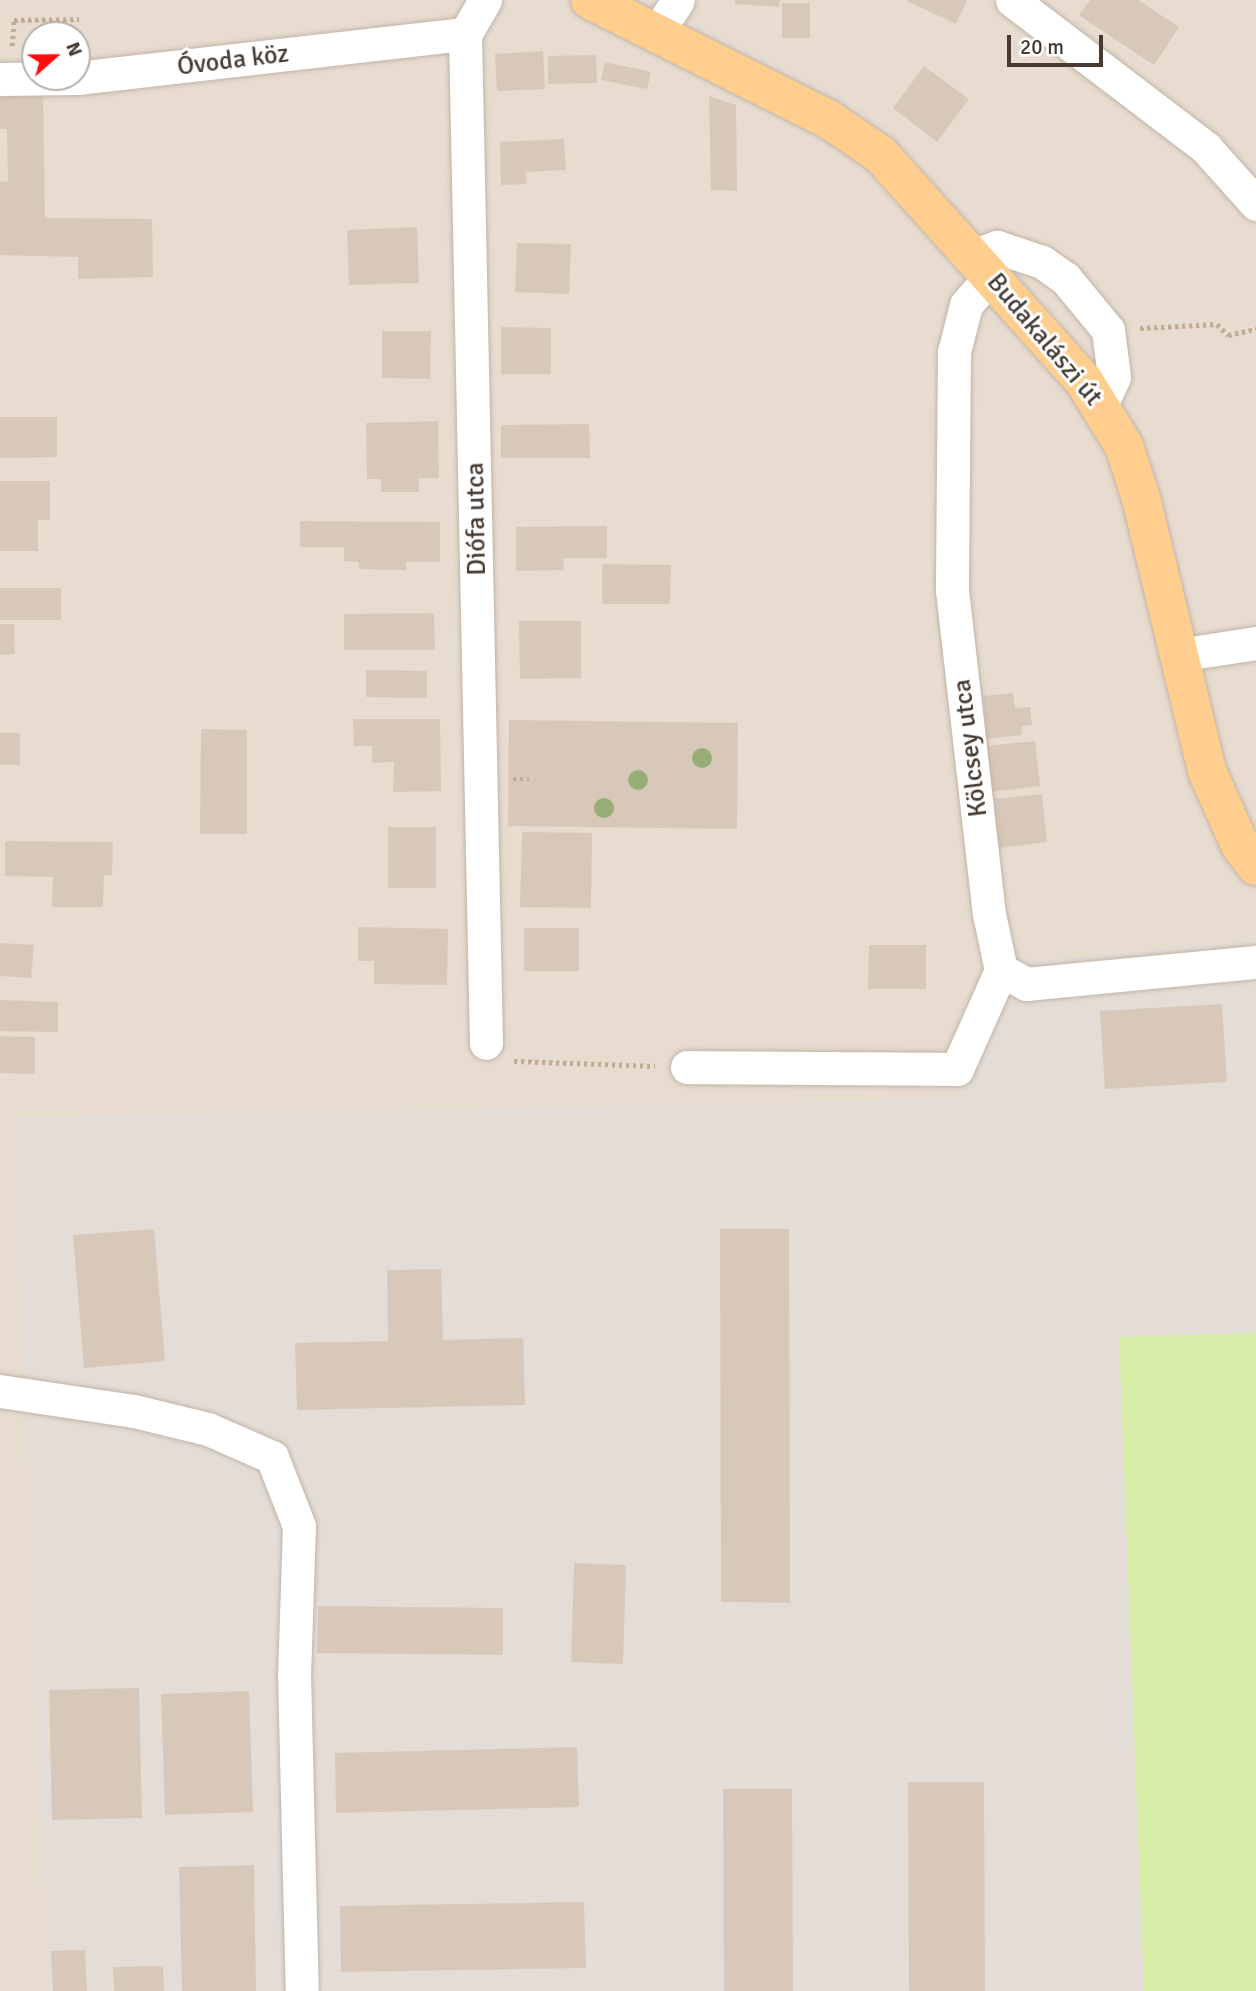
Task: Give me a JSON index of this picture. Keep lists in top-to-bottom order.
{
  "streets": {
    "main road": ["Budakalászi út"],
    "street": ["Óvoda köz", "Diófa utca", "Kölcsey utca"]
  },
  "crossings": [
    ["Óvoda köz", "Diófa utca"],
    ["Budakalászi út", "Kölcsey utca"]
  ],
  "scale_bar": "20 m",
  "north": "right"
}
